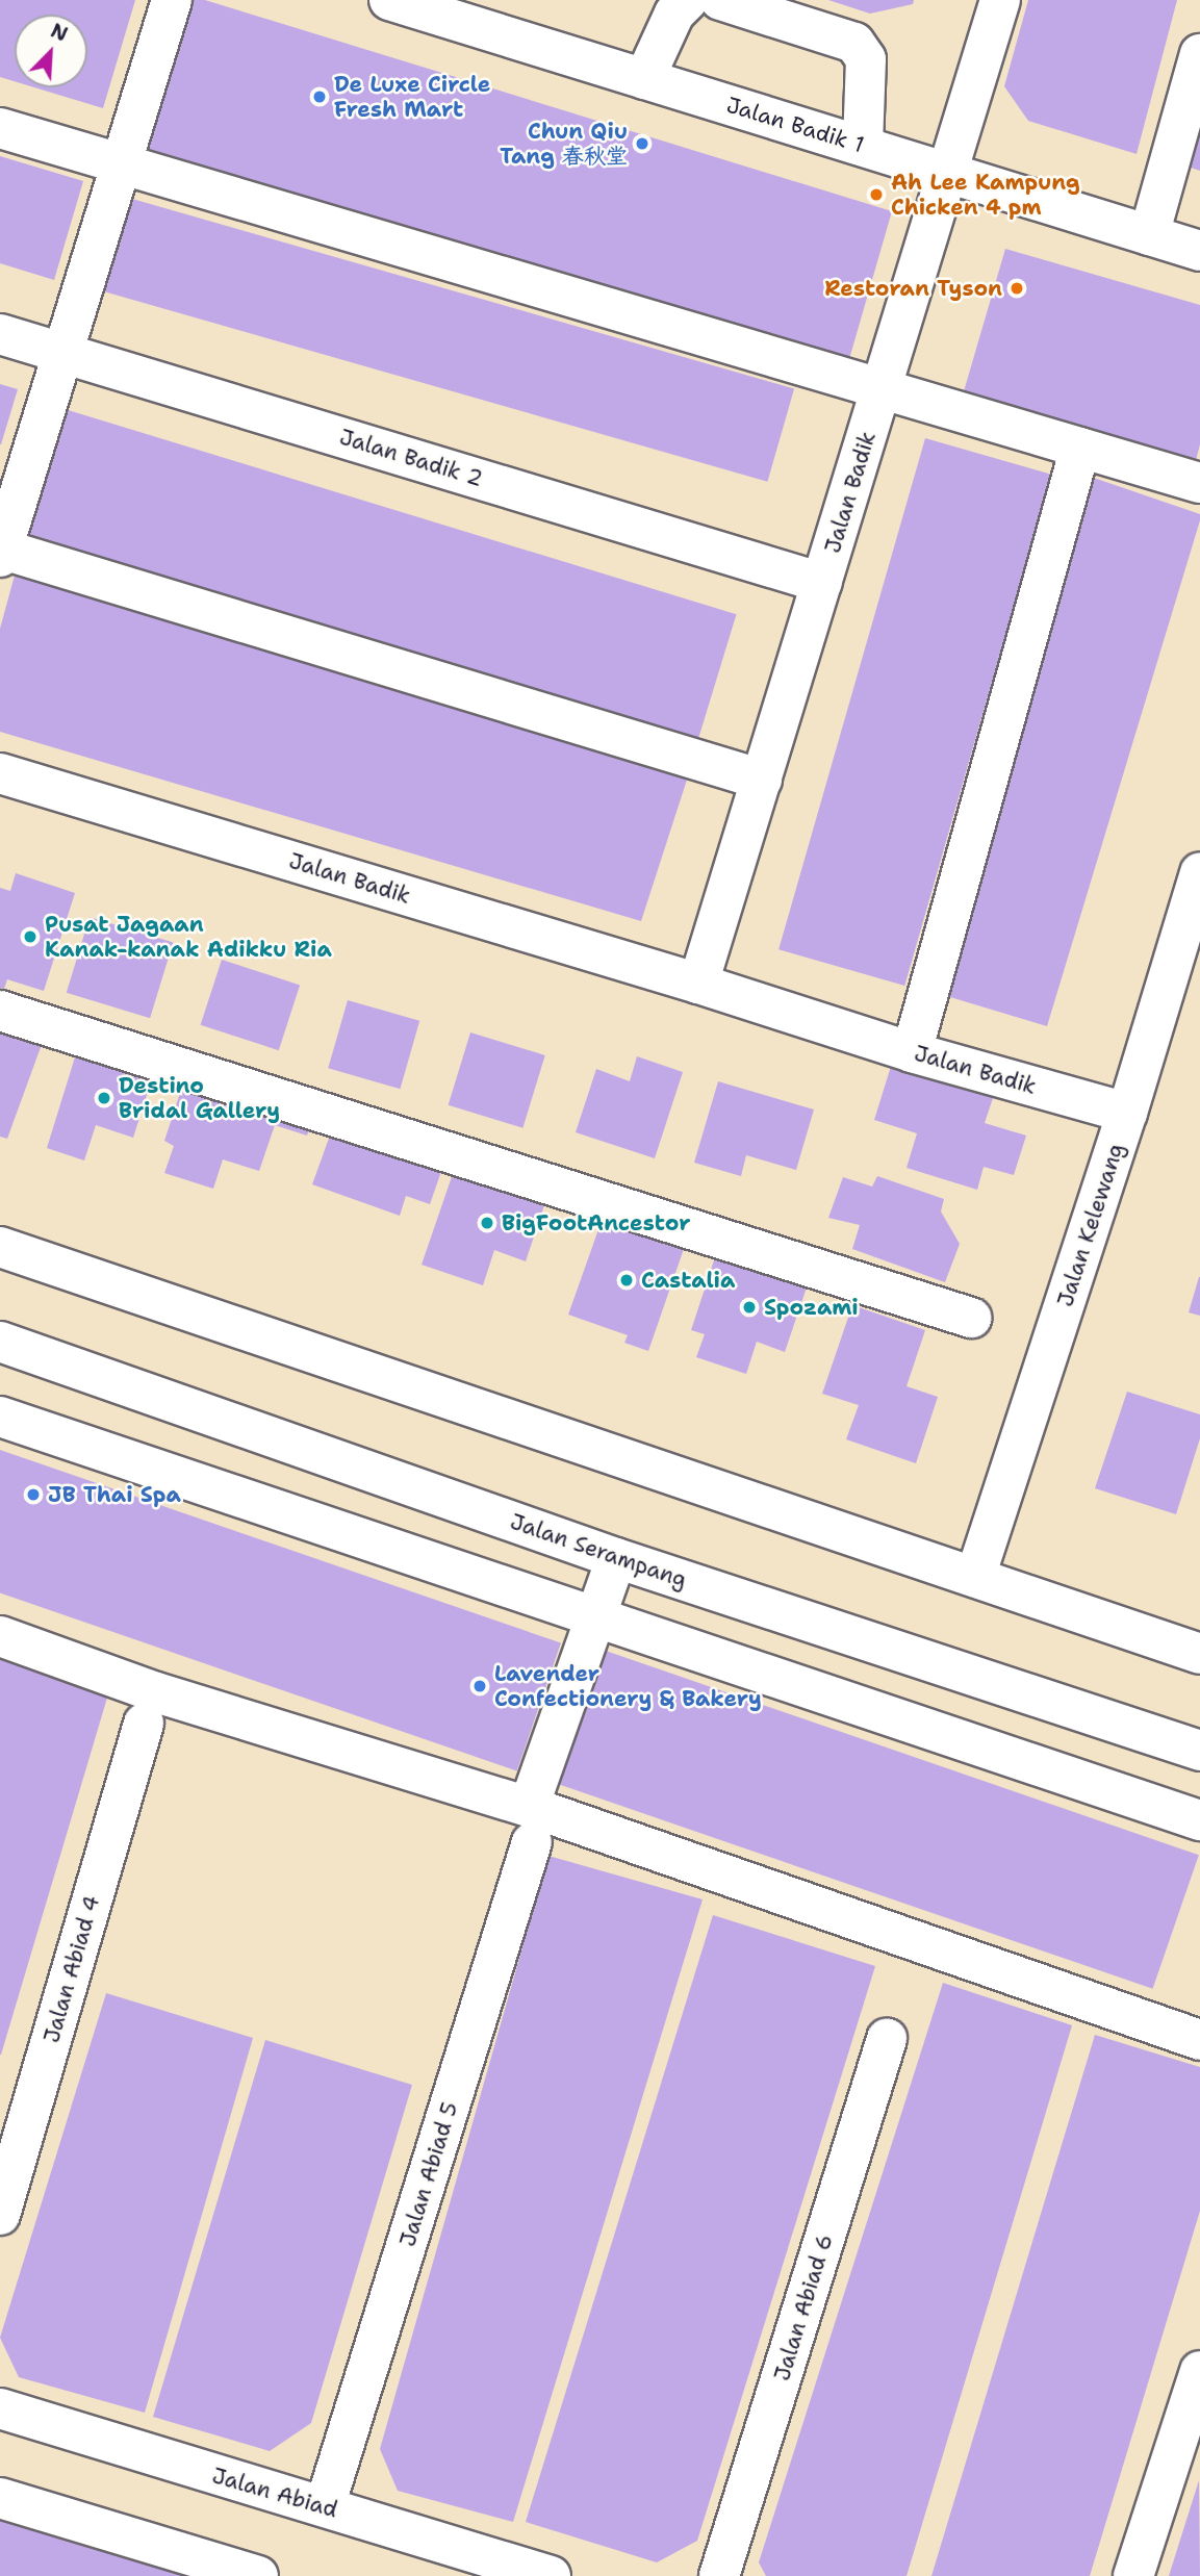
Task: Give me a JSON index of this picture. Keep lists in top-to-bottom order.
{
  "streets": {
    "street": [
      "Jalan Badik 1",
      "Jalan Badik 2",
      "Jalan Badik",
      "Jalan Kelewang",
      "Jalan Serampang",
      "Jalan Abiad 4",
      "Jalan Abiad 5",
      "Jalan Abiad 6",
      "Jalan Abiad"
    ]
  },
  "crossings": [
    ["Jalan Badik 1", "Jalan Badik"],
    ["Jalan Badik 2", "Jalan Badik"],
    ["Jalan Badik", "Jalan Kelewang"],
    ["Jalan Serampang", "Jalan Abiad 5"],
    ["Jalan Abiad 5", "Jalan Abiad"]
  ],
  "places": [
    "De Luxe Circle Fresh Mart",
    "Chun Qiu Tang 春秋堂",
    "Ah Lee Kampung Chicken 4 pm",
    "Restoran Tyson",
    "Pusat Jagaan Kanak-kanak Adikku Ria",
    "Destino Bridal Gallery",
    "BigFootAncestor",
    "Castalia",
    "Spozami",
    "JB Thai Spa",
    "Lavender Confectionery & Bakery"
  ],
  "north": "top right"
}
